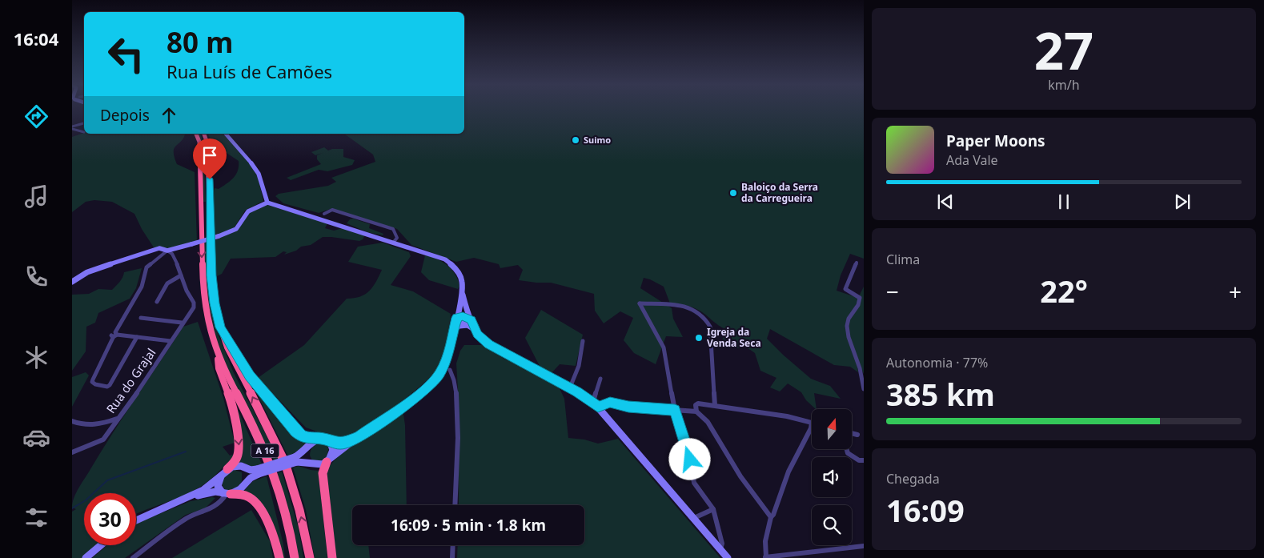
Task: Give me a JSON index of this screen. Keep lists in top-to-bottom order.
{
  "streets": {
    "highway": ["A 16"],
    "street": ["Rua do Grajal"]
  },
  "places": ["Suimo", "Baloiço da Serra da Carregueira", "Igreja da Venda Seca"],
  "north": "top",
  "page": {
    "tabs": "16:04",
    "tile": [
      ["27", "km/h"],
      "Clima",
      ["Autonomia · 77%", "385 km"],
      ["Chegada", "16:09"]
    ],
    "turn": ["80 m", "Rua Luís de Camões"],
    "then": "Depois",
    "song": ["Paper Moons", "Ada Vale"],
    "heat": ["−", "22°", "+"],
    "limit": "30",
    "trip": "16:09 · 5 min · 1.8 km"
  }
}
